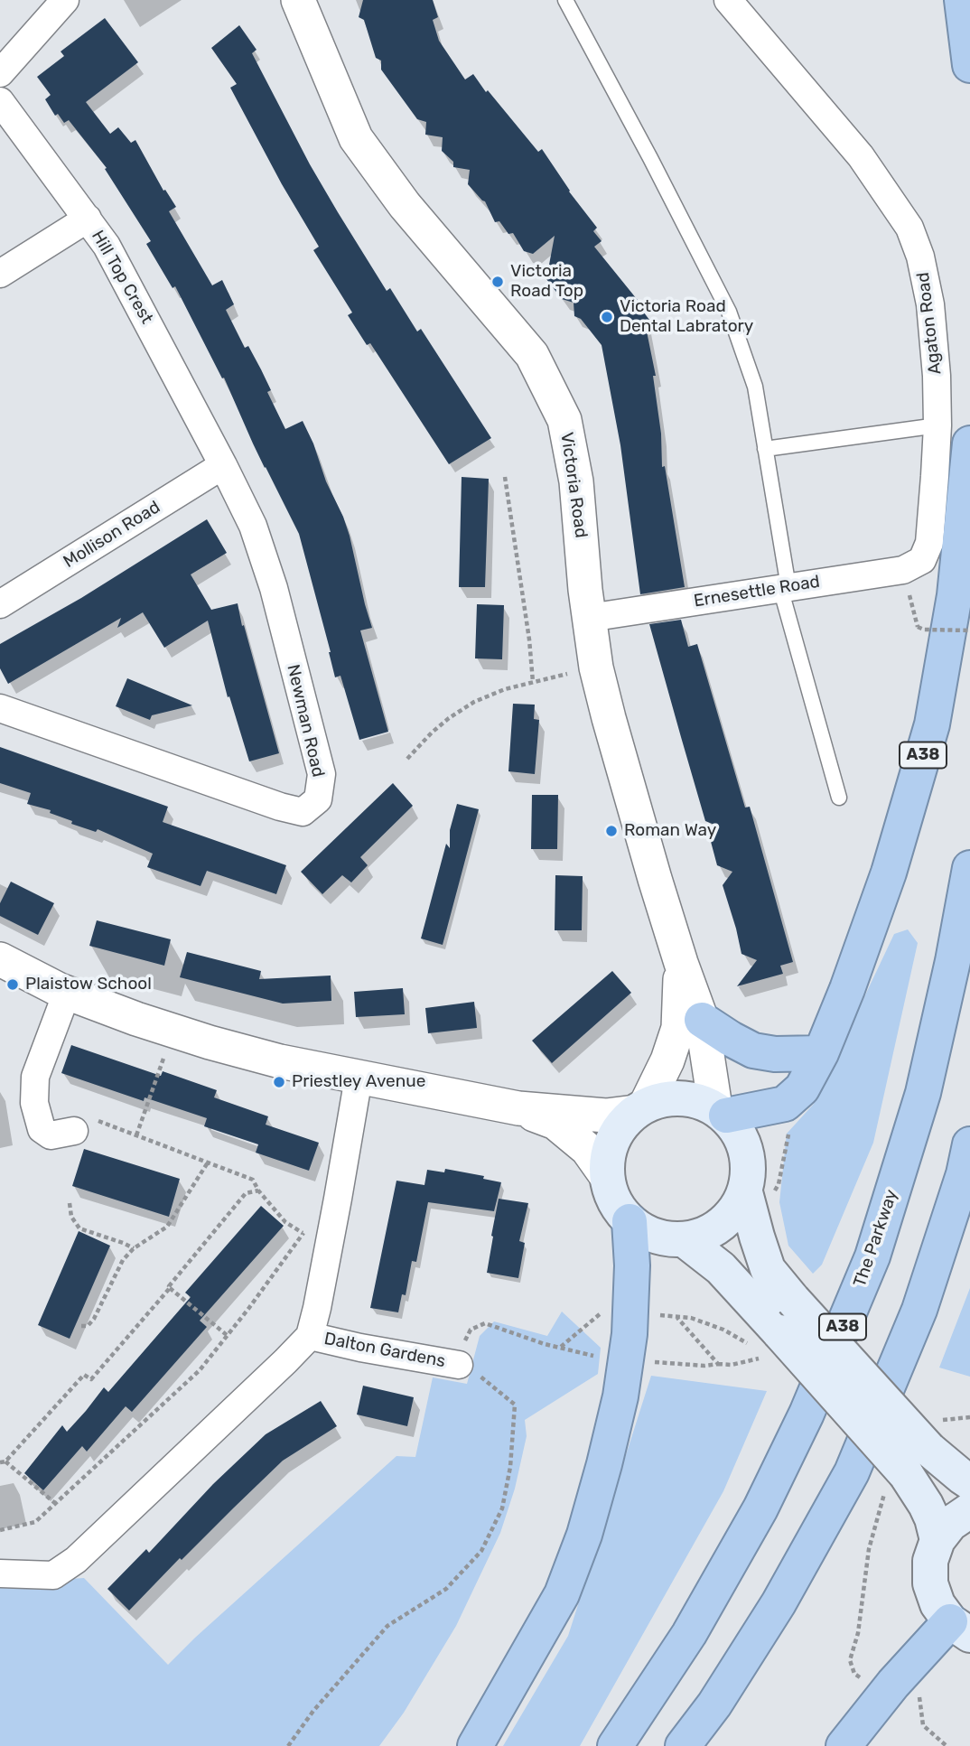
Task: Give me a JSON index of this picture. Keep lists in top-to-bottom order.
{
  "streets": {
    "highway": ["A38", "The Parkway"],
    "street": [
      "Hill Top Crest",
      "Agaton Road",
      "Victoria Road",
      "Mollison Road",
      "Ernesettle Road",
      "Newman Road",
      "Dalton Gardens"
    ]
  },
  "crossings": [
    ["Hill Top Crest", "Mollison Road"],
    ["Hill Top Crest", "Newman Road"],
    ["Agaton Road", "Ernesettle Road"],
    ["Victoria Road", "Ernesettle Road"],
    ["Mollison Road", "Newman Road"]
  ],
  "places": [
    "Victoria Road Top",
    "Victoria Road Dental Labratory",
    "Roman Way",
    "Plaistow School",
    "Priestley Avenue"
  ]
}
